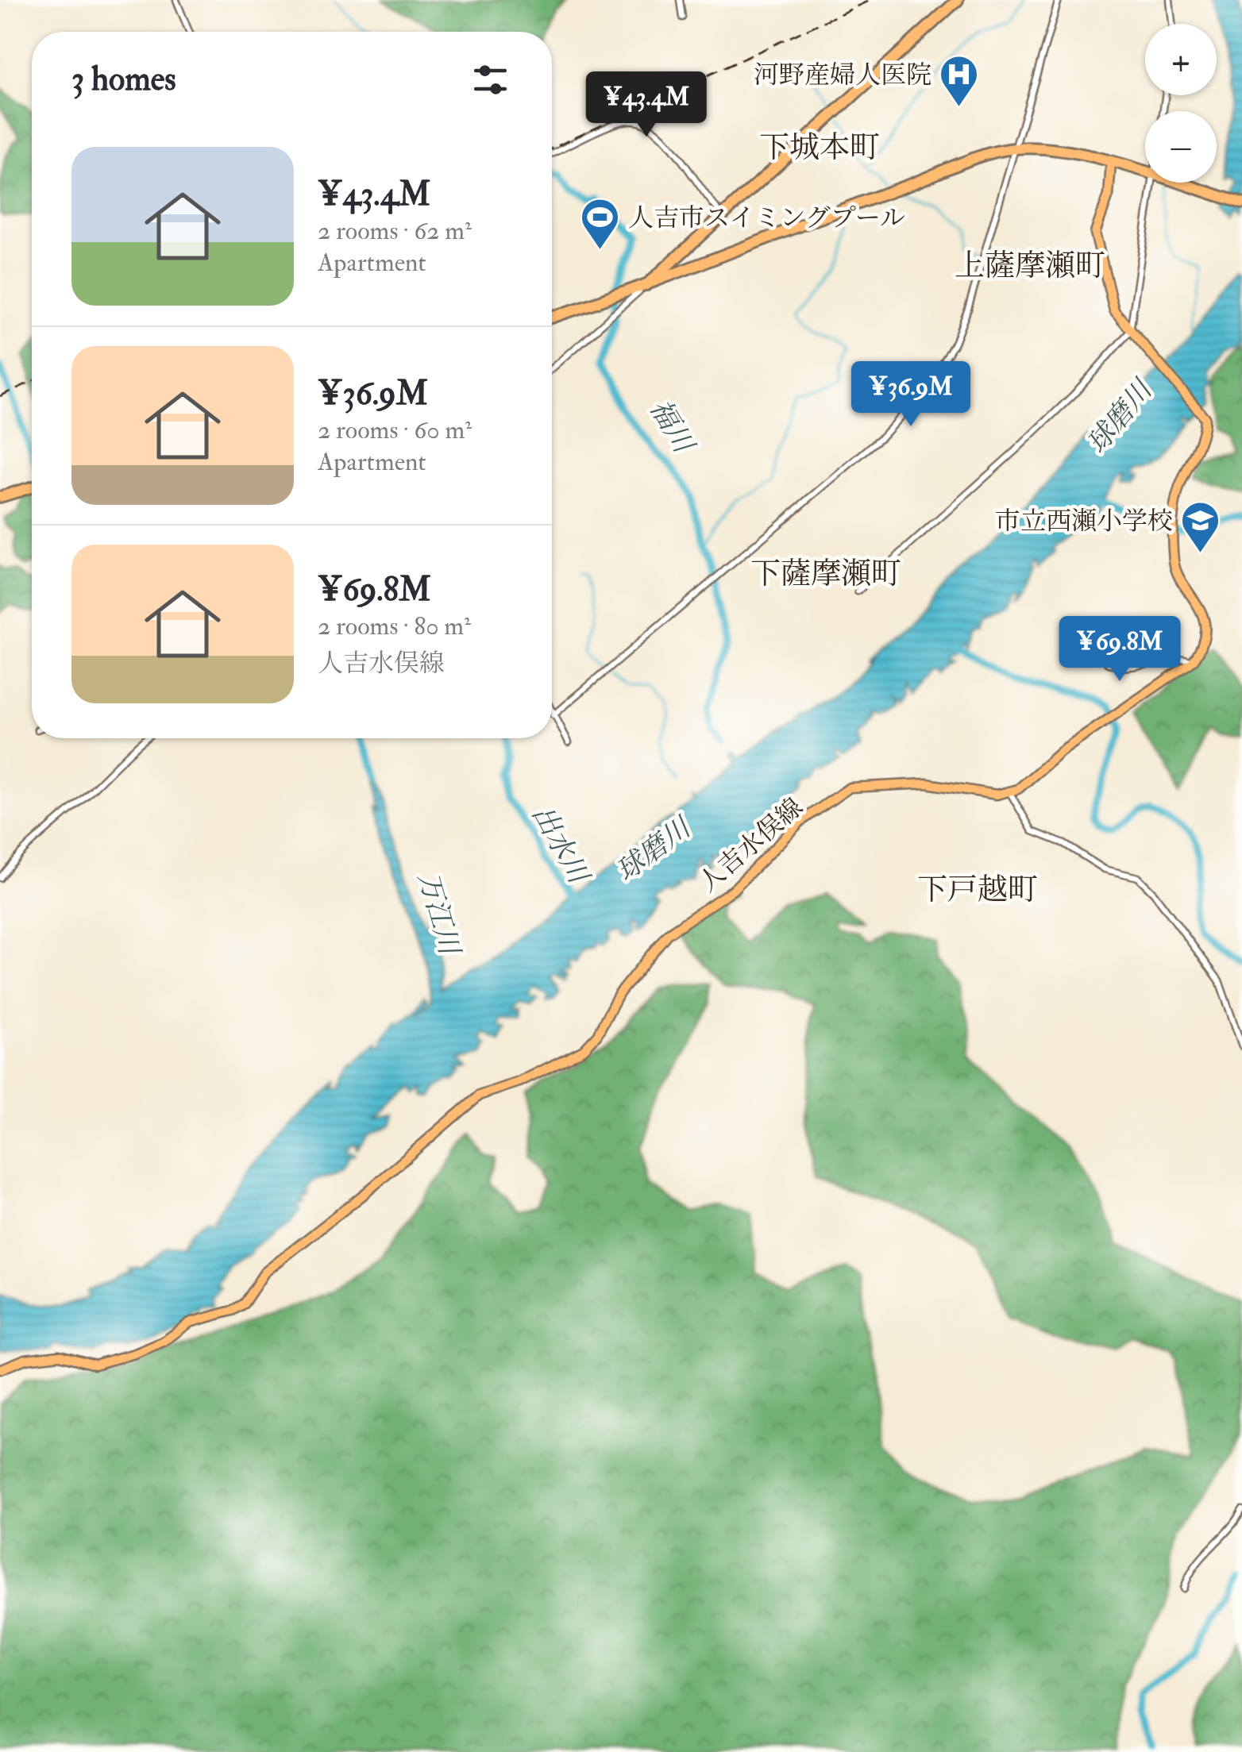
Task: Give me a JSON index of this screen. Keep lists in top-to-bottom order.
{
  "streets": {
    "main road": ["人吉水俣線"]
  },
  "districts": [
    "下城本町",
    "上薩摩瀬町",
    "下薩摩瀬町",
    "下戸越町"
  ],
  "water": [
    "球磨川",
    "福川",
    "出水川",
    "万江川"
  ],
  "places": {
    "hospital": ["河野産婦人医院"],
    "sports": ["人吉市スイミングプール"],
    "school or university": ["市立西瀬小学校"]
  },
  "page": {
    "map_buttons": ["+", "−"],
    "heading": "3 homes",
    "price": ["¥43.4M", "¥36.9M", "¥69.8M"],
    "list": [
      {
        "name": "¥43.4M",
        "note": "2 rooms · 62 m² · Apartment"
      },
      {
        "name": "¥36.9M",
        "note": "2 rooms · 60 m² · Apartment"
      },
      {
        "name": "¥69.8M",
        "note": "2 rooms · 80 m² · 人吉水俣線"
      }
    ]
  }
}
